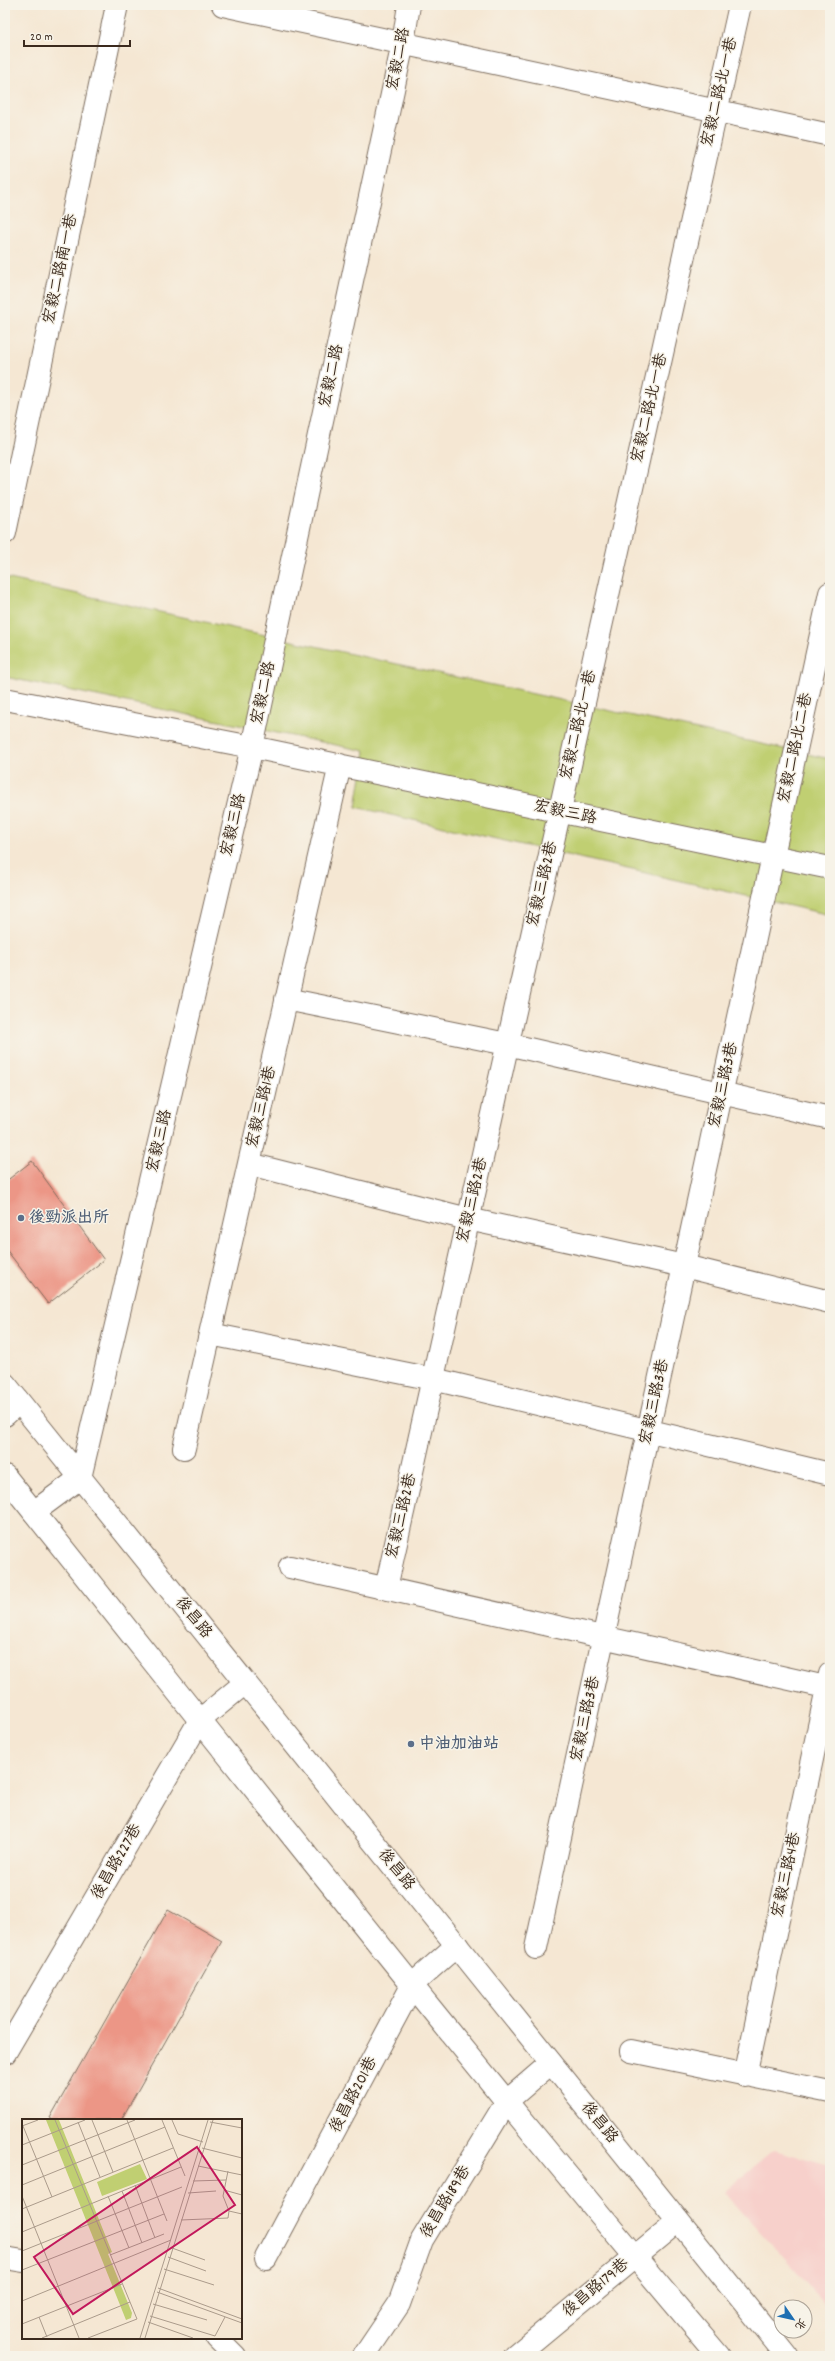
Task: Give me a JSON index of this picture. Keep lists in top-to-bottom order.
{
  "streets": {
    "street": [
      "宏毅二路",
      "宏毅二路北一巷",
      "宏毅二路南一巷",
      "宏毅二路北二巷",
      "宏毅三路",
      "宏毅三路2巷",
      "宏毅三路3巷",
      "宏毅三路1巷",
      "後昌路",
      "後昌路227巷",
      "宏毅三路4巷",
      "後昌路201巷",
      "後昌路189巷",
      "後昌路179巷"
    ]
  },
  "crossings": [
    ["宏毅二路", "宏毅三路"],
    ["宏毅二路北一巷", "宏毅三路"],
    ["宏毅二路北一巷", "宏毅三路2巷"],
    ["宏毅二路北二巷", "宏毅三路"],
    ["宏毅二路北二巷", "宏毅三路3巷"],
    ["宏毅三路", "宏毅三路2巷"],
    ["宏毅三路", "宏毅三路3巷"],
    ["宏毅三路", "宏毅三路1巷"],
    ["宏毅三路", "後昌路"],
    ["後昌路", "後昌路227巷"],
    ["後昌路", "後昌路201巷"],
    ["後昌路", "後昌路189巷"],
    ["後昌路", "後昌路179巷"]
  ],
  "places": ["後勁派出所", "中油加油站"],
  "scale_bar": "20 m",
  "north": "bottom right"
}
